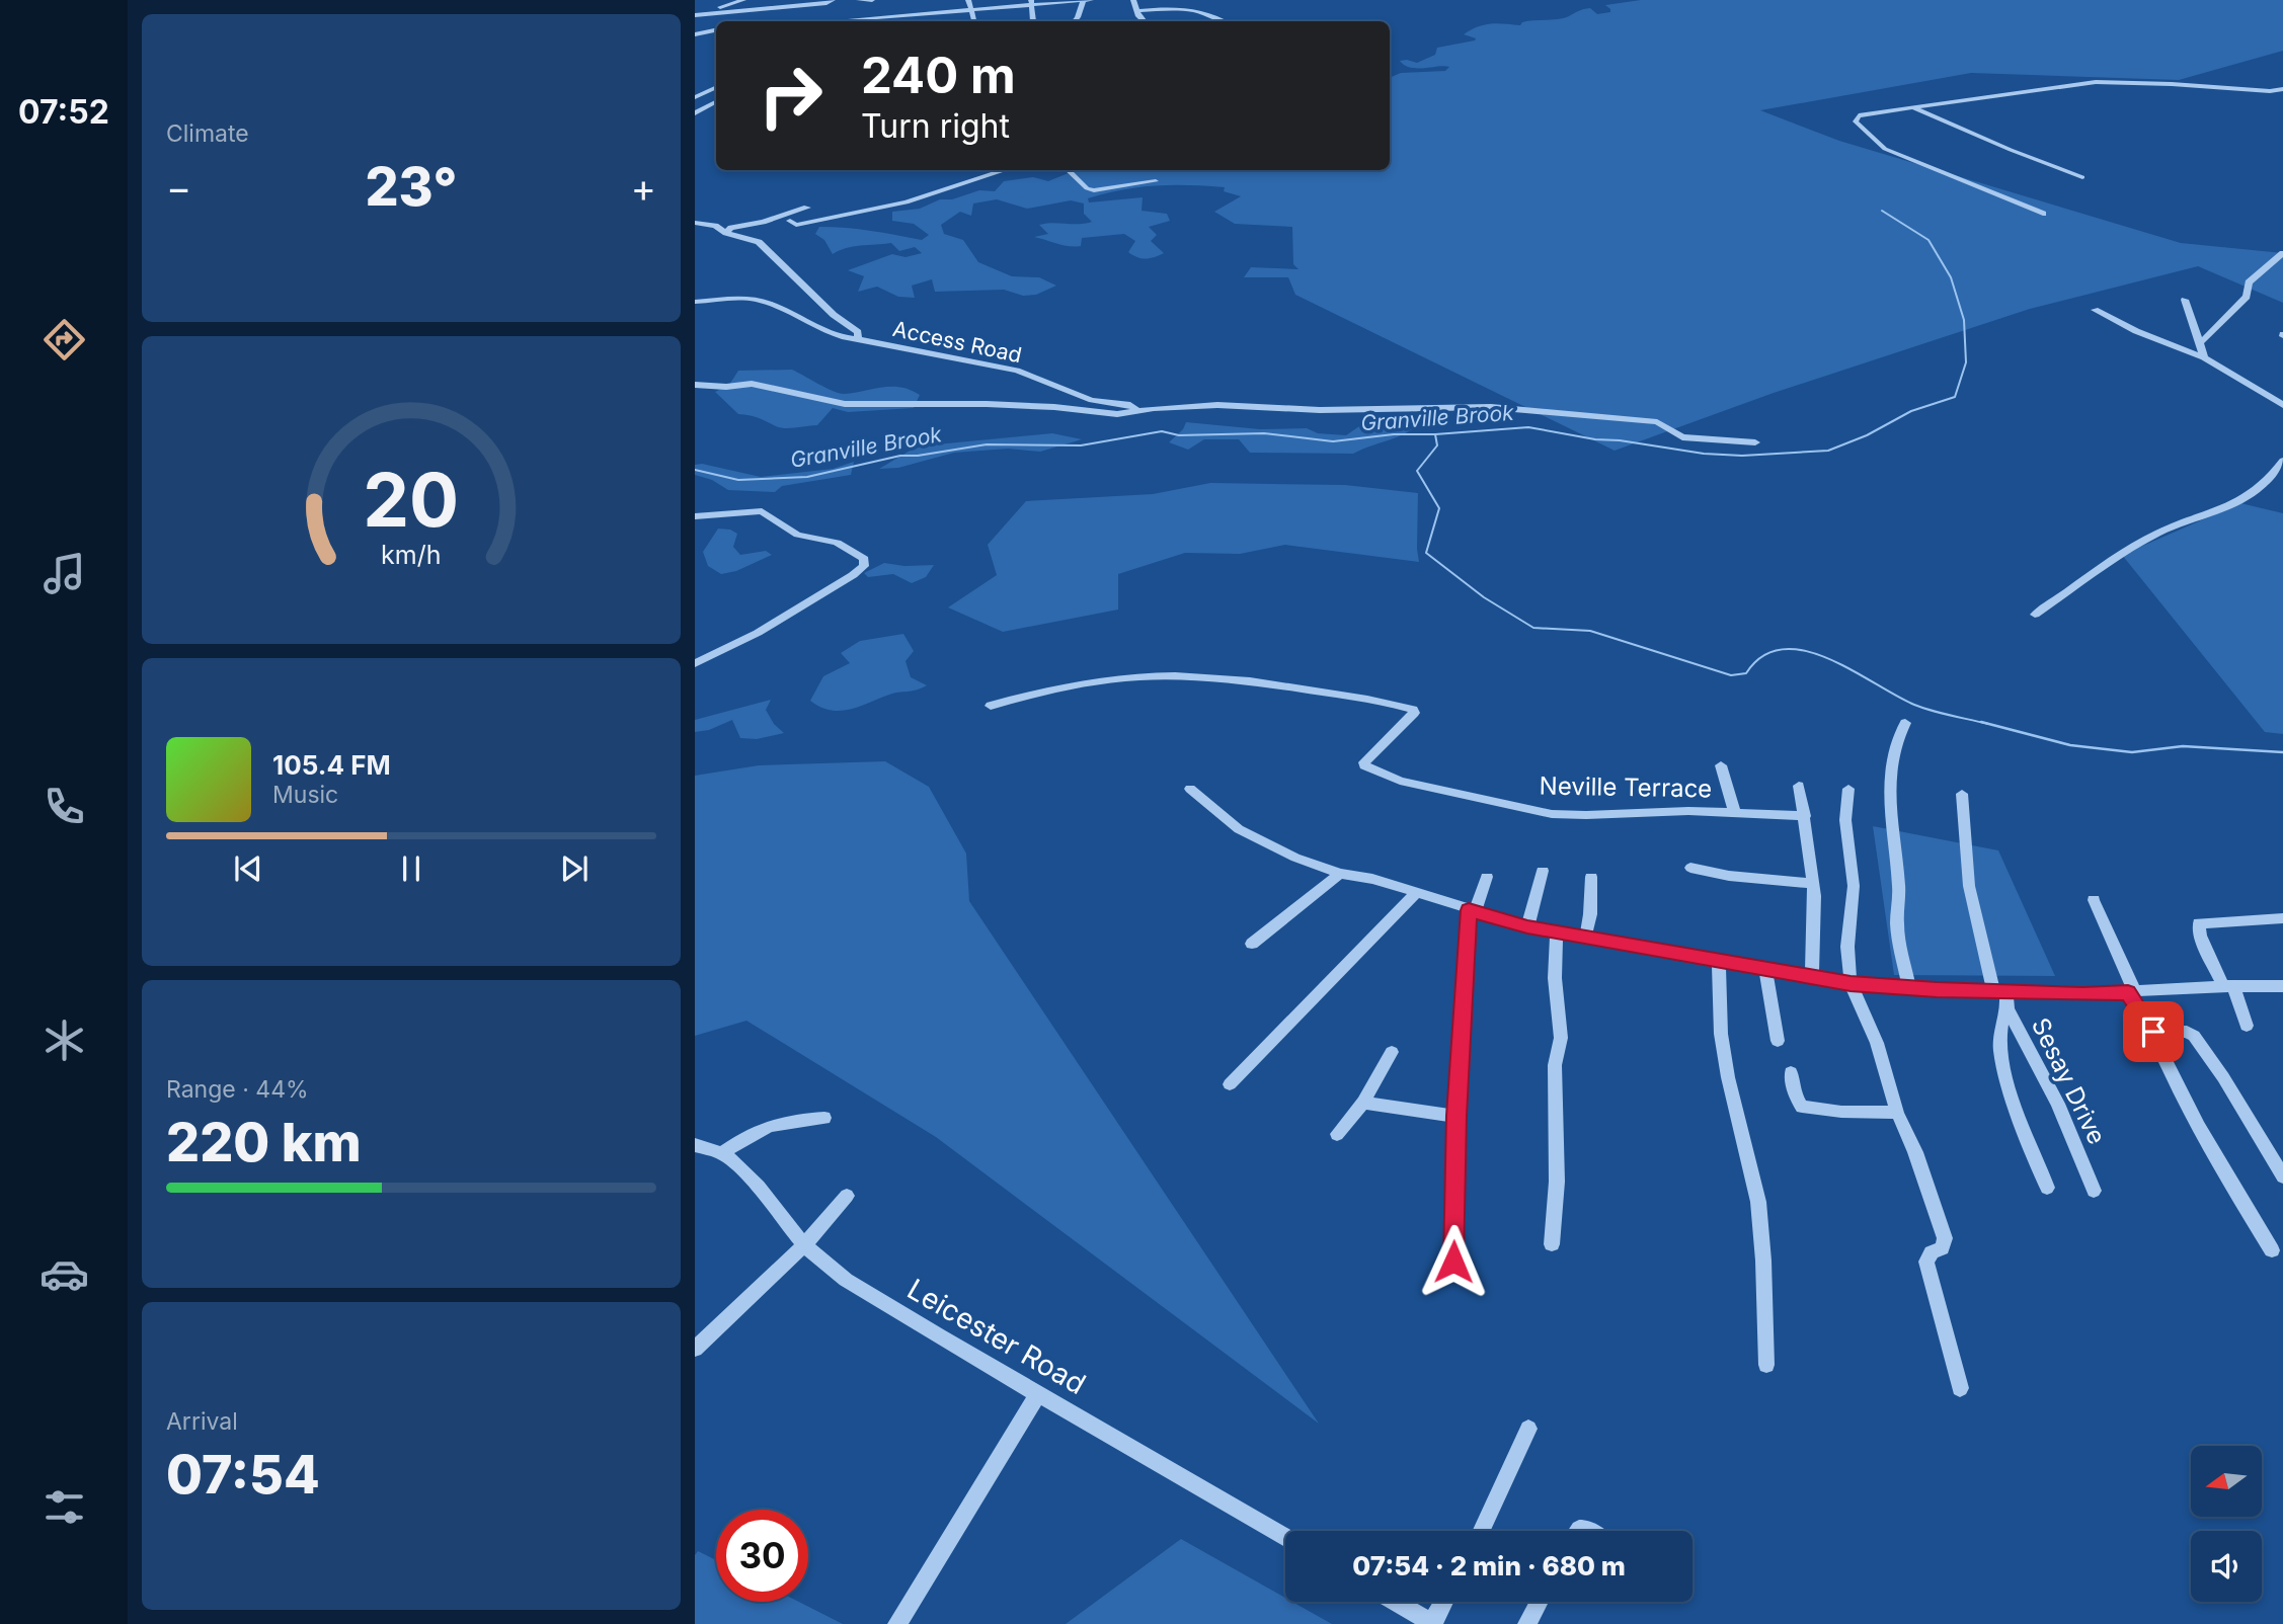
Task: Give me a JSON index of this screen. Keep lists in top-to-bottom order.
{
  "streets": {
    "street": [
      "Access Road",
      "Neville Terrace",
      "Sesay Drive",
      "Leicester Road"
    ]
  },
  "water": ["Granville Brook"],
  "north": "left",
  "page": {
    "tabs": "07:52",
    "tile": [
      "Climate",
      ["Range · 44%", "220 km"],
      ["Arrival", "07:54"]
    ],
    "turn": ["240 m", "Turn right"],
    "heat": ["−", "23°", "+"],
    "song": ["105.4 FM", "Music"],
    "limit": "30",
    "trip": "07:54 · 2 min · 680 m",
    "gauge": ["20", "km/h"]
  }
}
